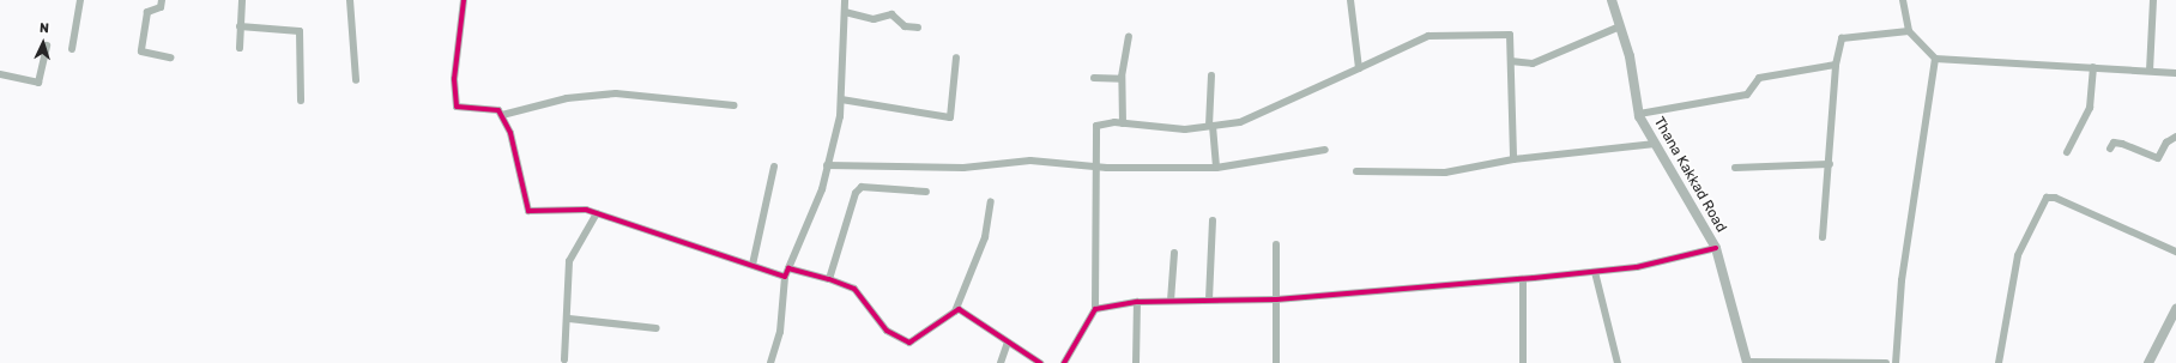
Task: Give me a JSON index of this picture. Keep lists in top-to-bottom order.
{
  "streets": {
    "main road": ["Thana Kakkad Road"]
  },
  "north": "top"
}
